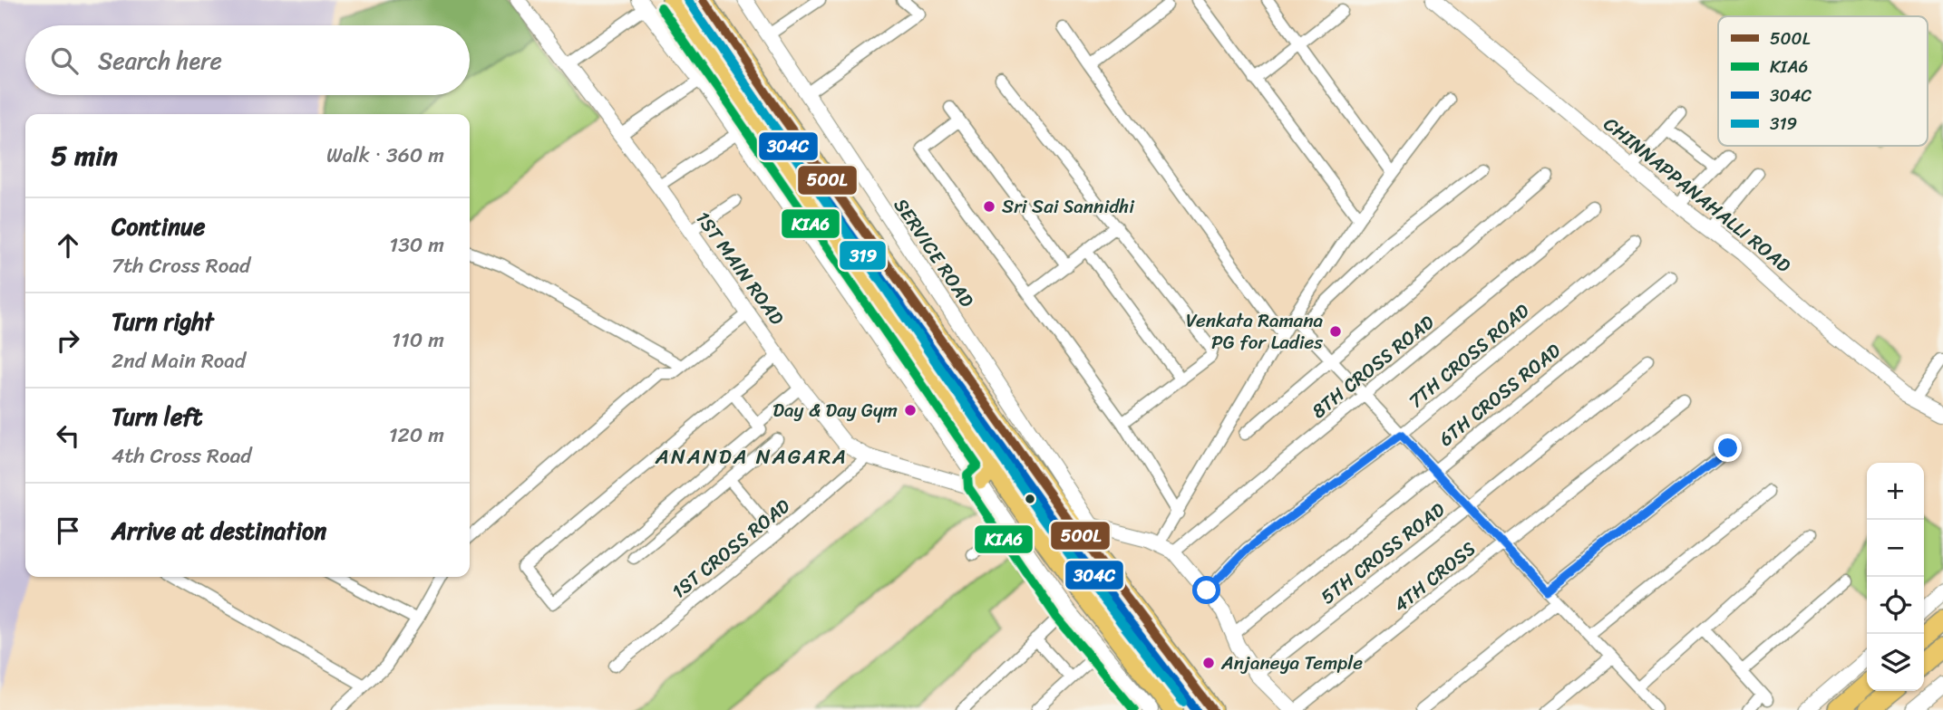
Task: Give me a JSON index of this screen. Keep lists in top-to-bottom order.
{
  "streets": {
    "street": [
      "CHINNAPPANAHALLI ROAD",
      "SERVICE ROAD",
      "1ST MAIN ROAD",
      "7TH CROSS ROAD",
      "8TH CROSS ROAD",
      "6TH CROSS ROAD",
      "1ST CROSS ROAD",
      "5TH CROSS ROAD",
      "4TH CROSS"
    ]
  },
  "crossings": [
    ["1ST MAIN ROAD", "1ST CROSS ROAD"]
  ],
  "districts": ["ANANDA NAGARA"],
  "places": [
    "Sri Sai Sannidhi",
    "Venkata Ramana PG for Ladies",
    "Day & Day Gym",
    "Anjaneya Temple"
  ],
  "lines": [
    "transit line 500L",
    "transit line 319",
    "transit line KIA6",
    "transit line 304C"
  ],
  "legend": [
    "500L",
    "KIA6",
    "304C",
    "319"
  ],
  "page": {
    "search": "Search here",
    "heading": ["5 min", "Walk · 360 m"],
    "list": [
      ["Continue", "7th Cross Road", "130 m"],
      ["Turn right", "2nd Main Road", "110 m"],
      ["Turn left", "4th Cross Road", "120 m"],
      "Arrive at destination"
    ],
    "map_buttons": ["+", "−"]
  }
}
